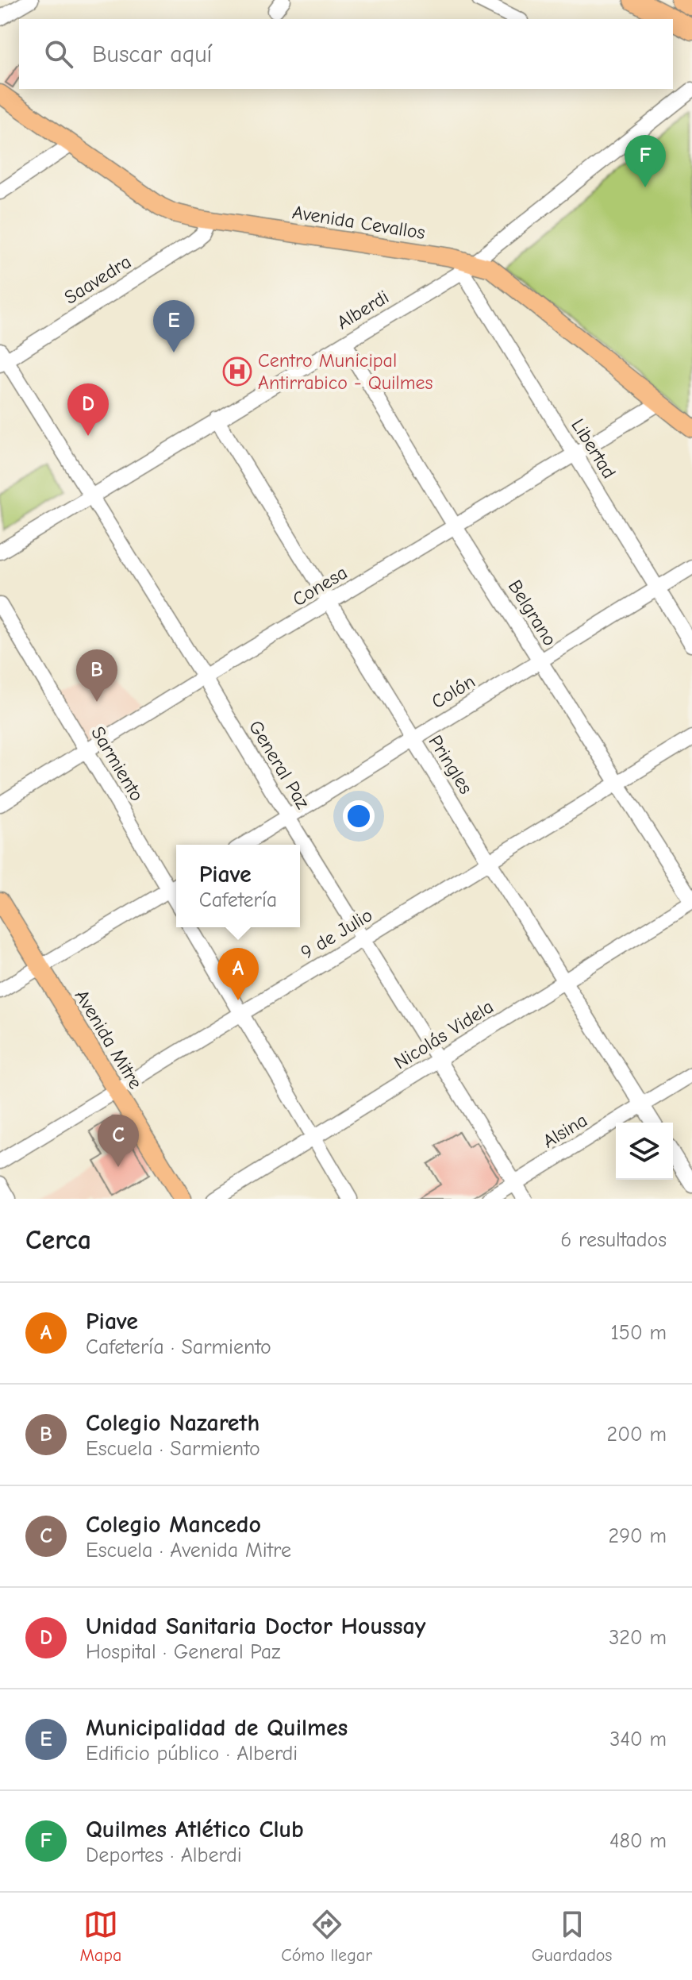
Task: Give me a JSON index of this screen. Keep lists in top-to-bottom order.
{
  "streets": {
    "main road": ["Avenida Cevallos", "Avenida Mitre"],
    "street": [
      "Saavedra",
      "Alberdi",
      "Libertad",
      "Conesa",
      "Belgrano",
      "Colón",
      "Sarmiento",
      "General Paz",
      "Pringles",
      "9 de Julio",
      "Nicolás Videla",
      "Alsina"
    ]
  },
  "crossings": [
    ["Avenida Cevallos", "Saavedra"],
    ["Avenida Cevallos", "Alberdi"],
    ["Avenida Cevallos", "Libertad"],
    ["Avenida Cevallos", "Conesa"],
    ["Saavedra", "General Paz"],
    ["Alberdi", "Libertad"],
    ["Alberdi", "Belgrano"],
    ["Alberdi", "General Paz"],
    ["Alberdi", "Pringles"],
    ["Libertad", "Conesa"],
    ["Libertad", "Colón"],
    ["Conesa", "Belgrano"],
    ["Conesa", "Sarmiento"],
    ["Conesa", "General Paz"],
    ["Conesa", "Pringles"],
    ["Belgrano", "Colón"],
    ["Belgrano", "9 de Julio"],
    ["Belgrano", "Nicolás Videla"],
    ["Colón", "General Paz"],
    ["Colón", "Pringles"],
    ["General Paz", "9 de Julio"],
    ["General Paz", "Nicolás Videla"],
    ["General Paz", "Alsina"],
    ["Pringles", "9 de Julio"],
    ["Pringles", "Nicolás Videla"],
    ["Pringles", "Alsina"],
    ["9 de Julio", "Avenida Mitre"]
  ],
  "places": {
    "hospital": ["Centro Municipal Antirrabico - Quilmes"]
  },
  "page": {
    "search": "Buscar aquí",
    "pins": [
      "F",
      "E",
      "D",
      "B",
      "A",
      "C"
    ],
    "popup": ["Piave", "Cafetería"],
    "heading": ["Cerca", "6 resultados"],
    "list": [
      {
        "mark": "A",
        "name": "Piave",
        "note": "Cafetería · Sarmiento",
        "value": "150 m"
      },
      {
        "mark": "B",
        "name": "Colegio Nazareth",
        "note": "Escuela · Sarmiento",
        "value": "200 m"
      },
      {
        "mark": "C",
        "name": "Colegio Mancedo",
        "note": "Escuela · Avenida Mitre",
        "value": "290 m"
      },
      {
        "mark": "D",
        "name": "Unidad Sanitaria Doctor Houssay",
        "note": "Hospital · General Paz",
        "value": "320 m"
      },
      {
        "mark": "E",
        "name": "Municipalidad de Quilmes",
        "note": "Edificio público · Alberdi",
        "value": "340 m"
      },
      {
        "mark": "F",
        "name": "Quilmes Atlético Club",
        "note": "Deportes · Alberdi",
        "value": "480 m"
      }
    ],
    "nav": ["Mapa", "Cómo llegar", "Guardados"]
  }
}
